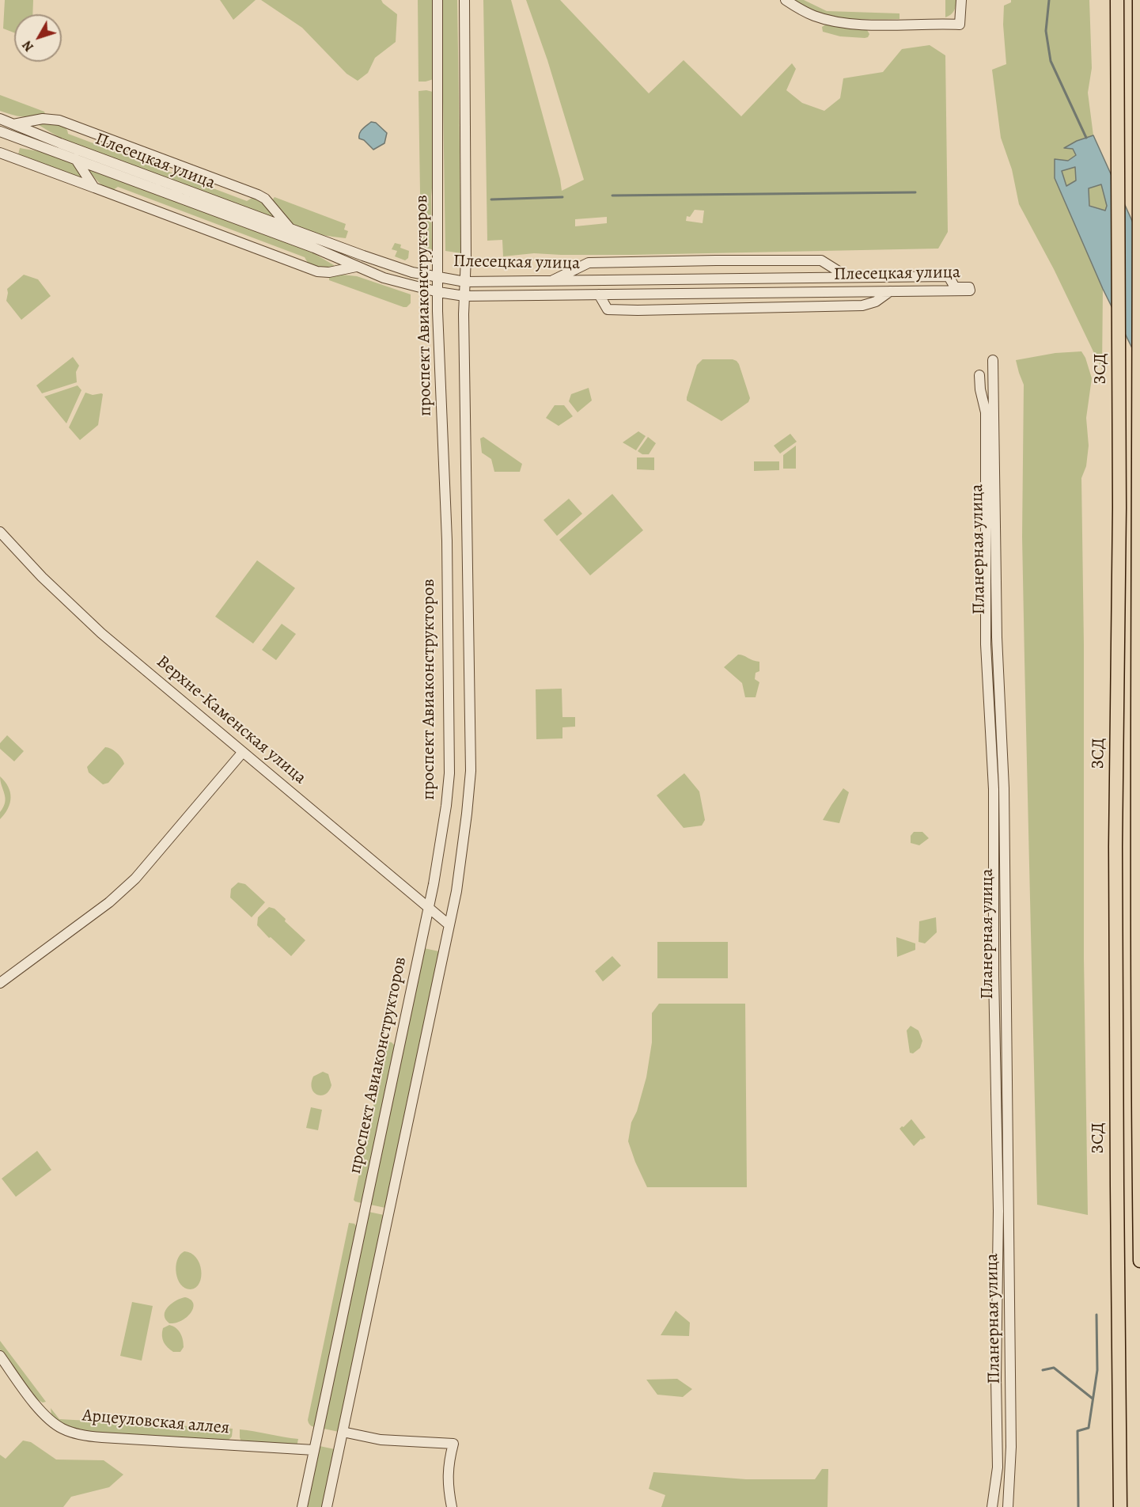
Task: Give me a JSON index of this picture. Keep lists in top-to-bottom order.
{
  "streets": {
    "highway": ["ЗСД"],
    "street": [
      "Плесецкая улица",
      "проспект Авиаконструкторов",
      "Планерная улица",
      "Верхне-Каменская улица",
      "Арцеуловская аллея"
    ]
  },
  "crossings": [
    ["Плесецкая улица", "проспект Авиаконструкторов"],
    ["проспект Авиаконструкторов", "Верхне-Каменская улица"],
    ["проспект Авиаконструкторов", "Арцеуловская аллея"]
  ],
  "north": "bottom left"
}
